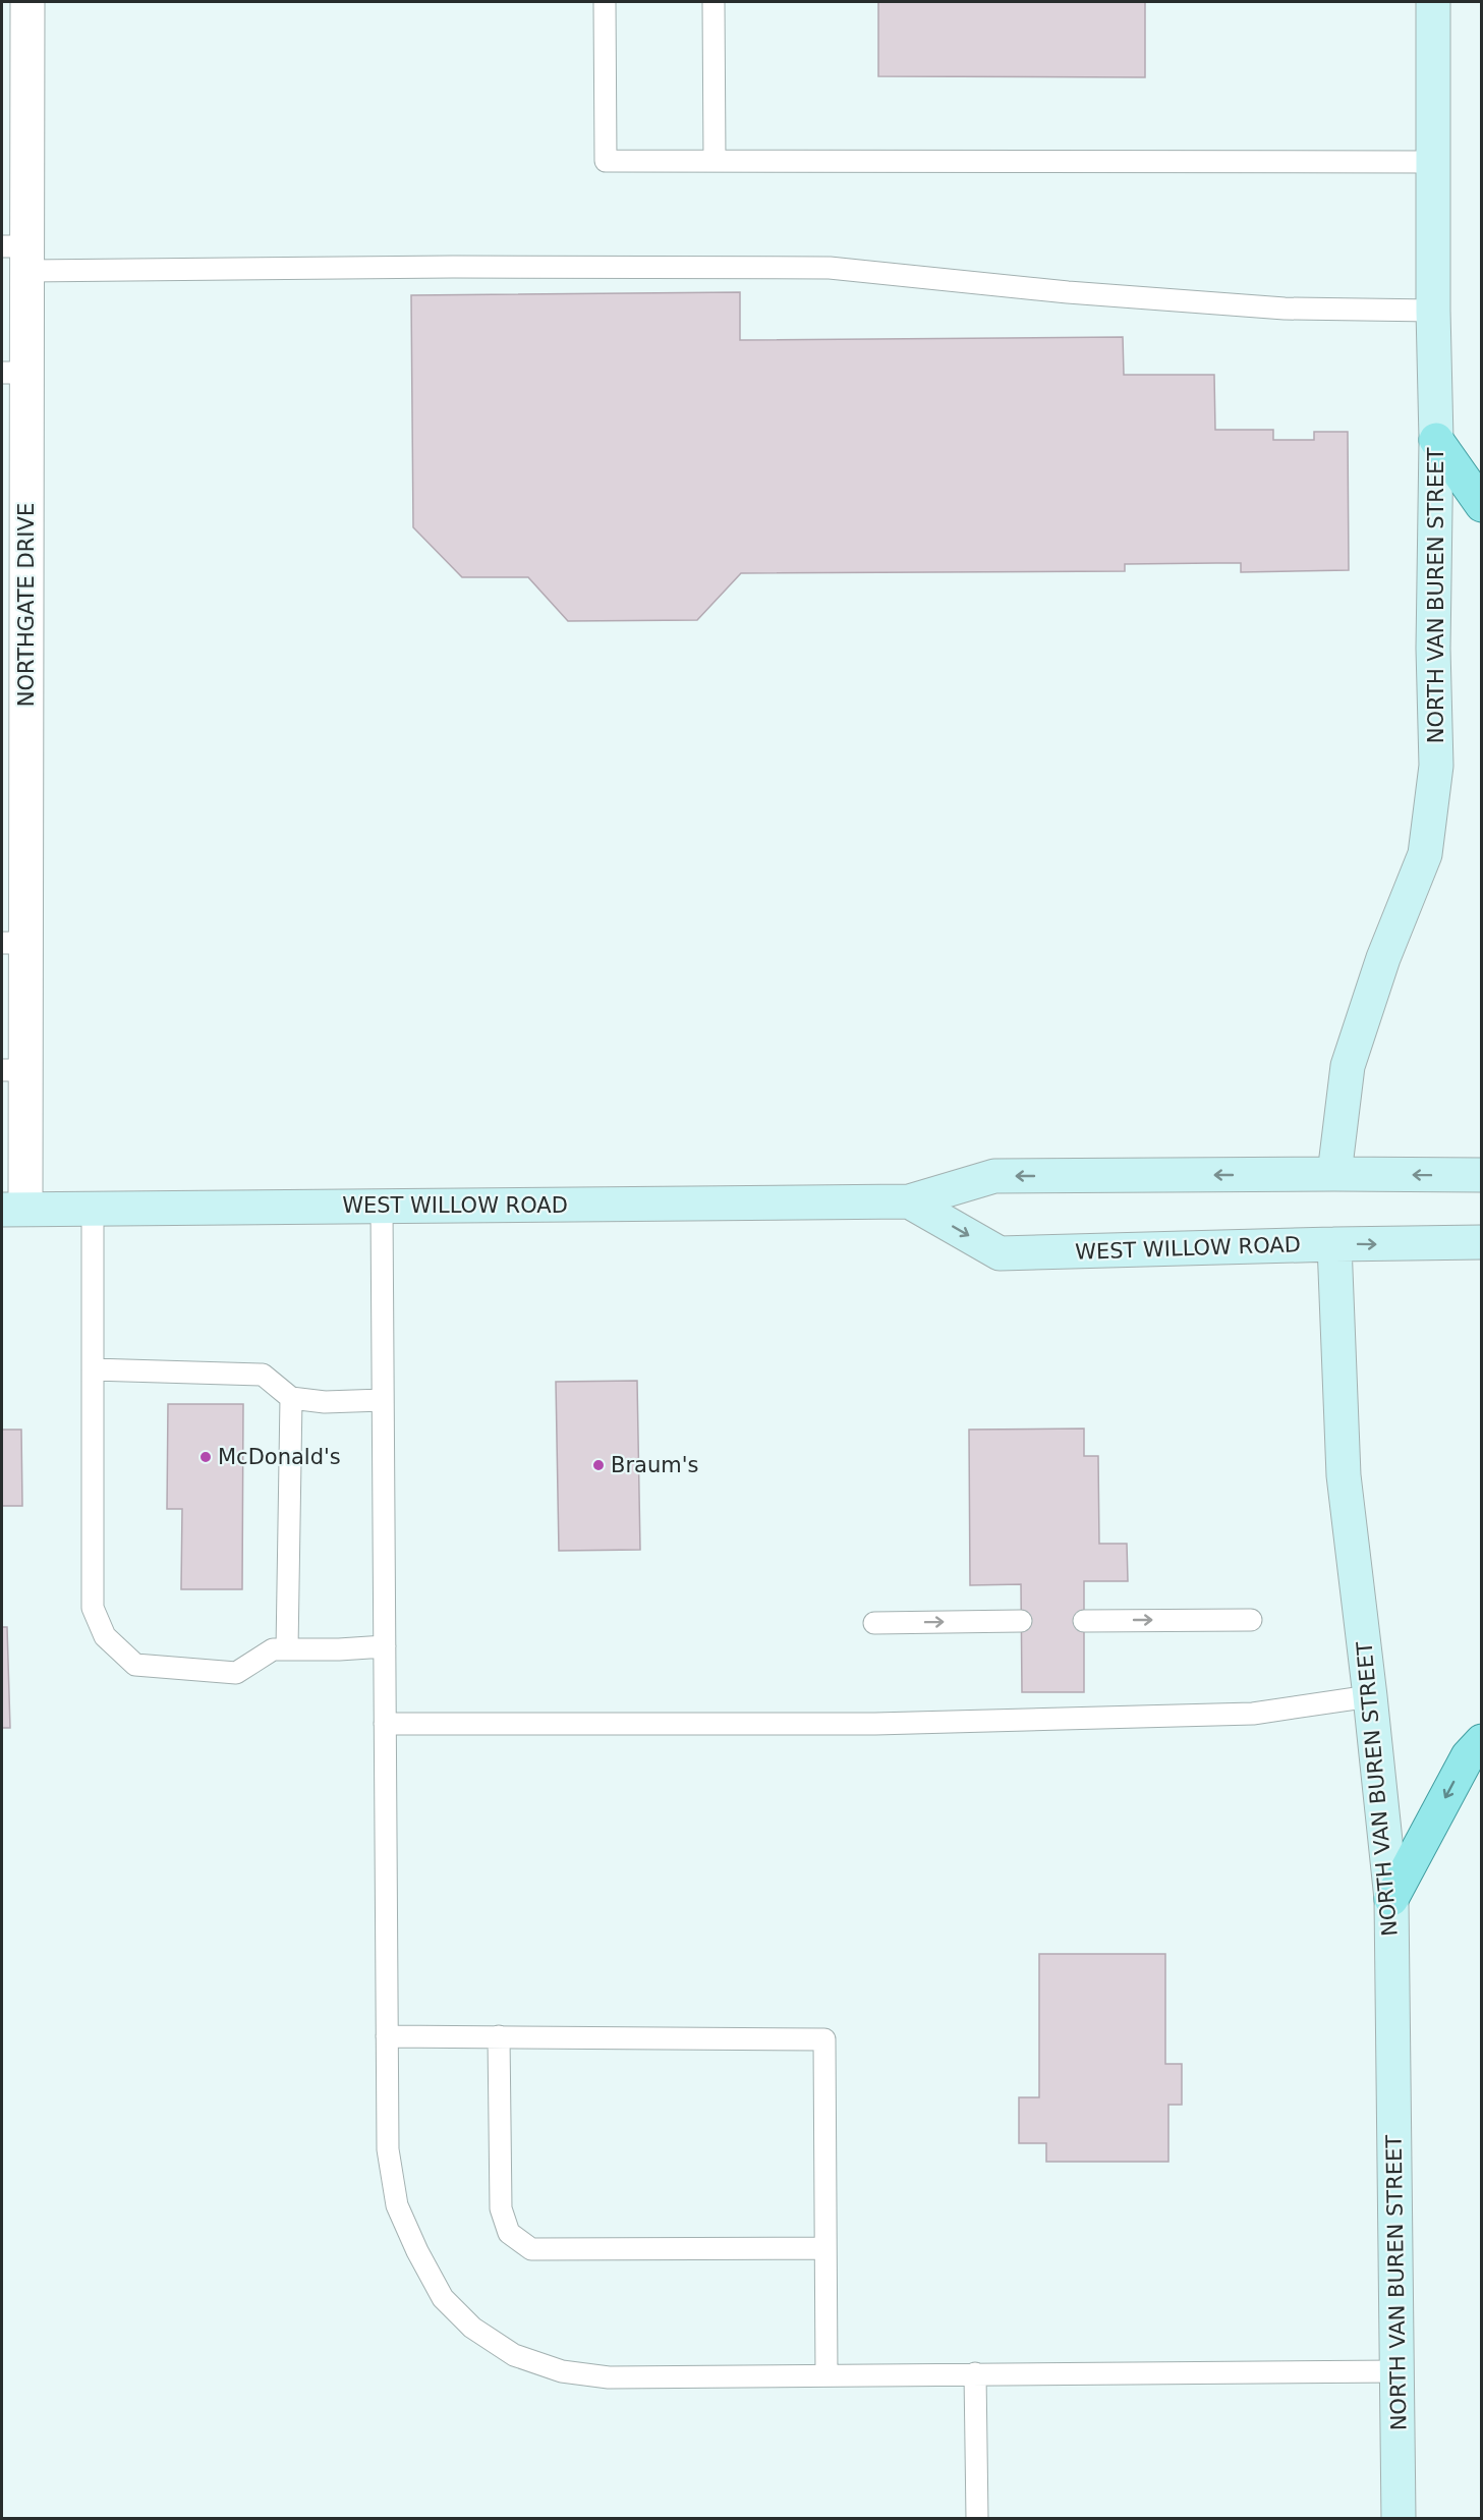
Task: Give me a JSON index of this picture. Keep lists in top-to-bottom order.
{
  "streets": {
    "street": ["NORTH VAN BUREN STREET", "NORTHGATE DRIVE", "WEST WILLOW ROAD"]
  },
  "crossings": [
    ["NORTH VAN BUREN STREET", "WEST WILLOW ROAD"],
    ["NORTHGATE DRIVE", "WEST WILLOW ROAD"]
  ],
  "places": ["McDonald's", "Braum's"]
}
